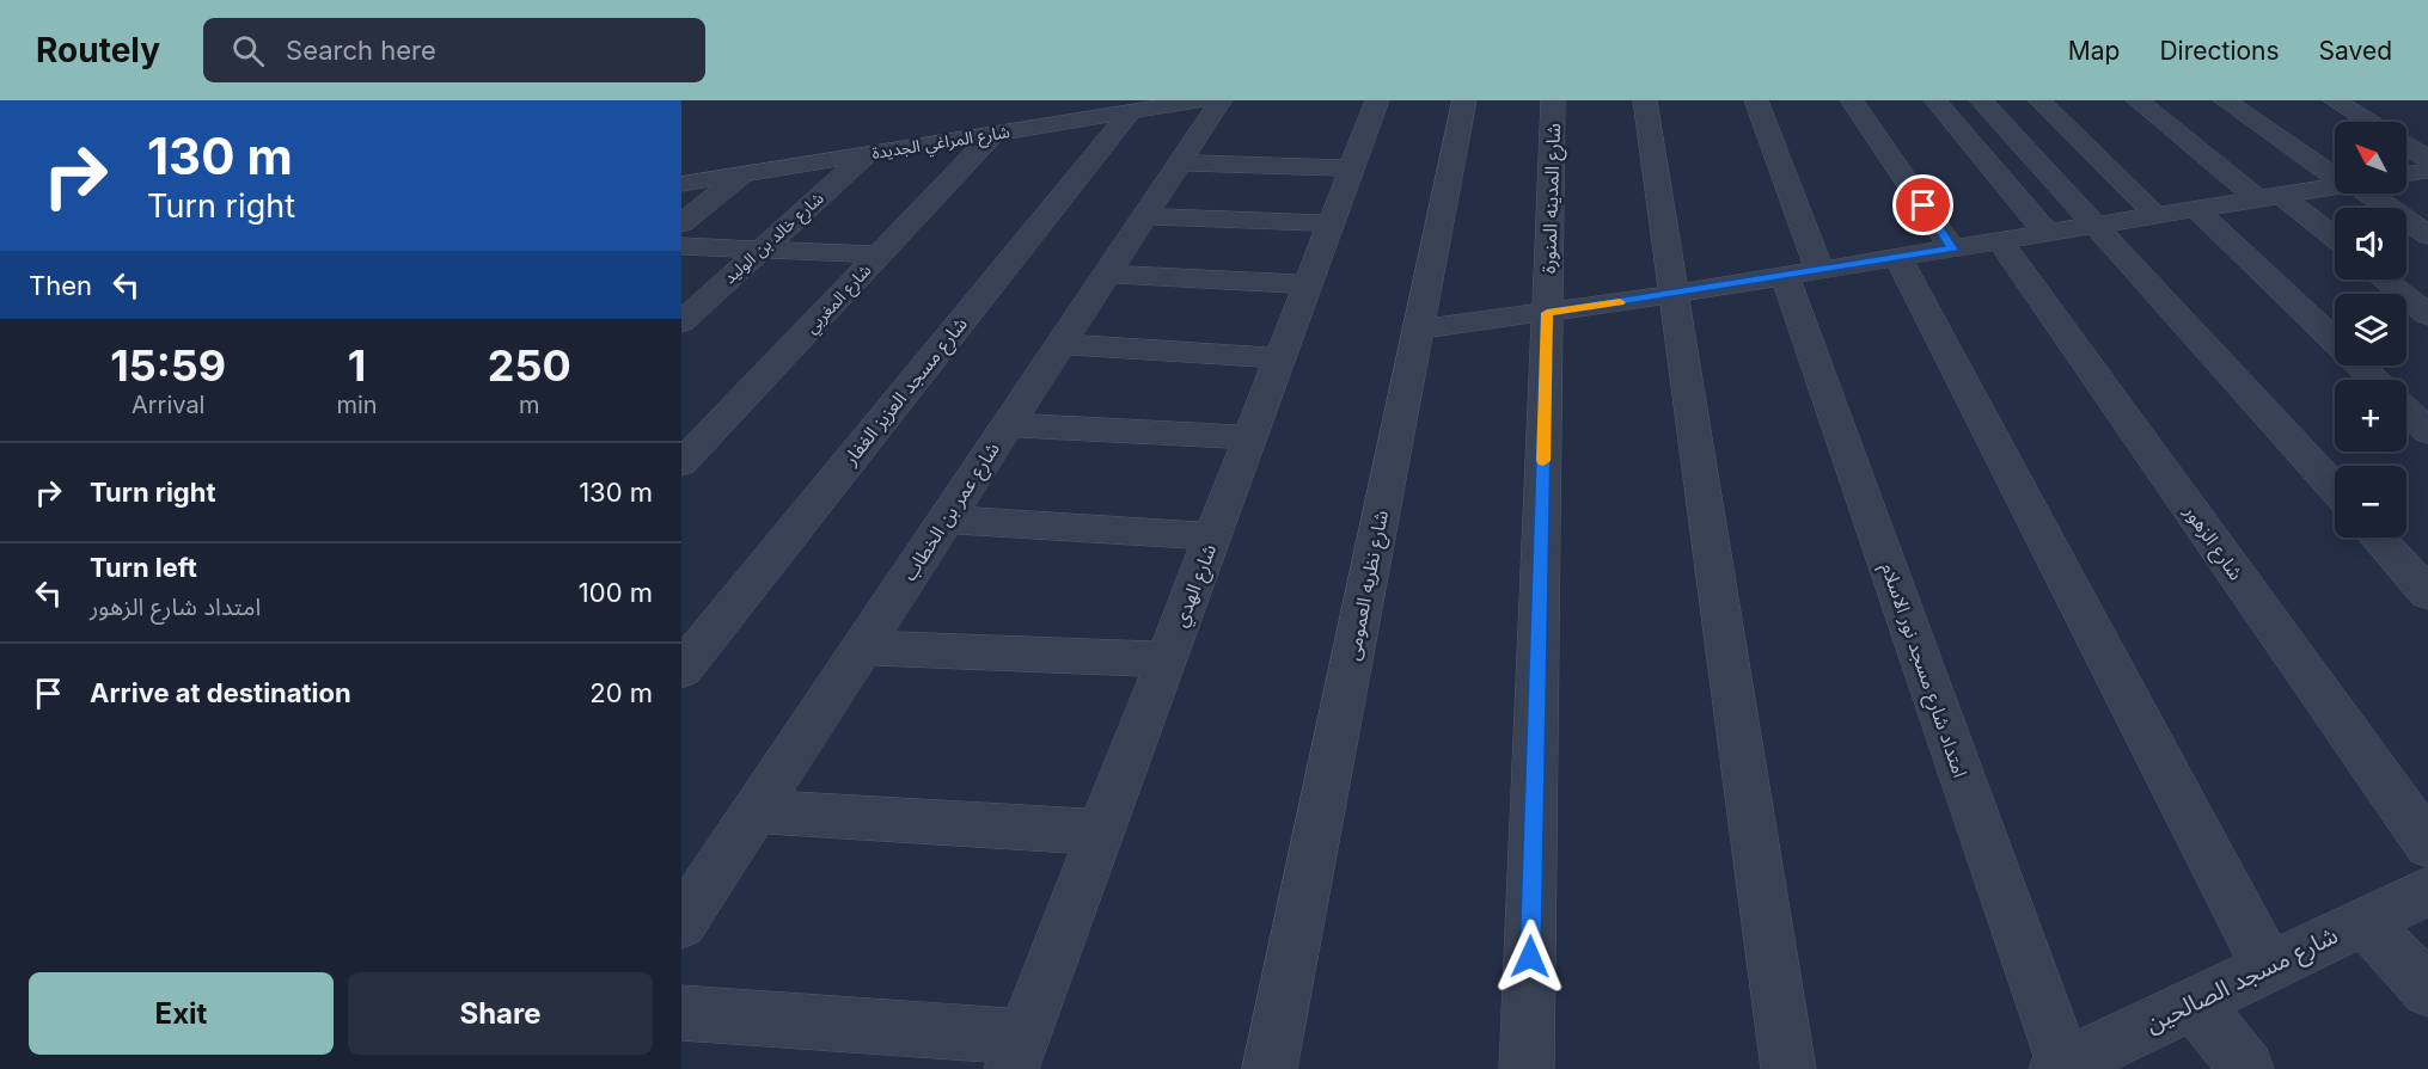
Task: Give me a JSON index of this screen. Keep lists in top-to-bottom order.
{
  "streets": {
    "street": [
      "شارع المراغي الجديدة",
      "شارع المدينه المنورة",
      "شارع خالد بن الوليد",
      "شارع المغربي",
      "شارع مسجد العزيز الغفار",
      "شارع عمر بن الخطاب",
      "شارع الزهور",
      "شارع الهدي",
      "شارع نظريه العمومى",
      "امتداد شارع مسجد نور الاسلام",
      "شارع مسجد الصالحين"
    ]
  },
  "crossings": [
    ["شارع المراغي الجديدة", "شارع خالد بن الوليد"],
    ["شارع المراغي الجديدة", "شارع المغربي"],
    ["شارع المراغي الجديدة", "شارع مسجد العزيز الغفار"],
    ["امتداد شارع مسجد نور الاسلام", "شارع مسجد الصالحين"]
  ],
  "north": "top left",
  "page": {
    "header": "Routely",
    "search": "Search here",
    "nav": ["Map", "Directions", "Saved"],
    "turn": ["130 m", "Turn right"],
    "map_buttons": ["+", "−"],
    "then": "Then",
    "eta": [
      "15:59",
      "Arrival",
      "1",
      "min",
      "250",
      "m"
    ],
    "list": [
      {
        "name": "Turn right",
        "value": "130 m"
      },
      {
        "name": "Turn left",
        "note": "امتداد شارع الزهور",
        "value": "100 m"
      },
      {
        "name": "Arrive at destination",
        "value": "20 m"
      }
    ],
    "buttons": ["Exit", "Share"]
  }
}
